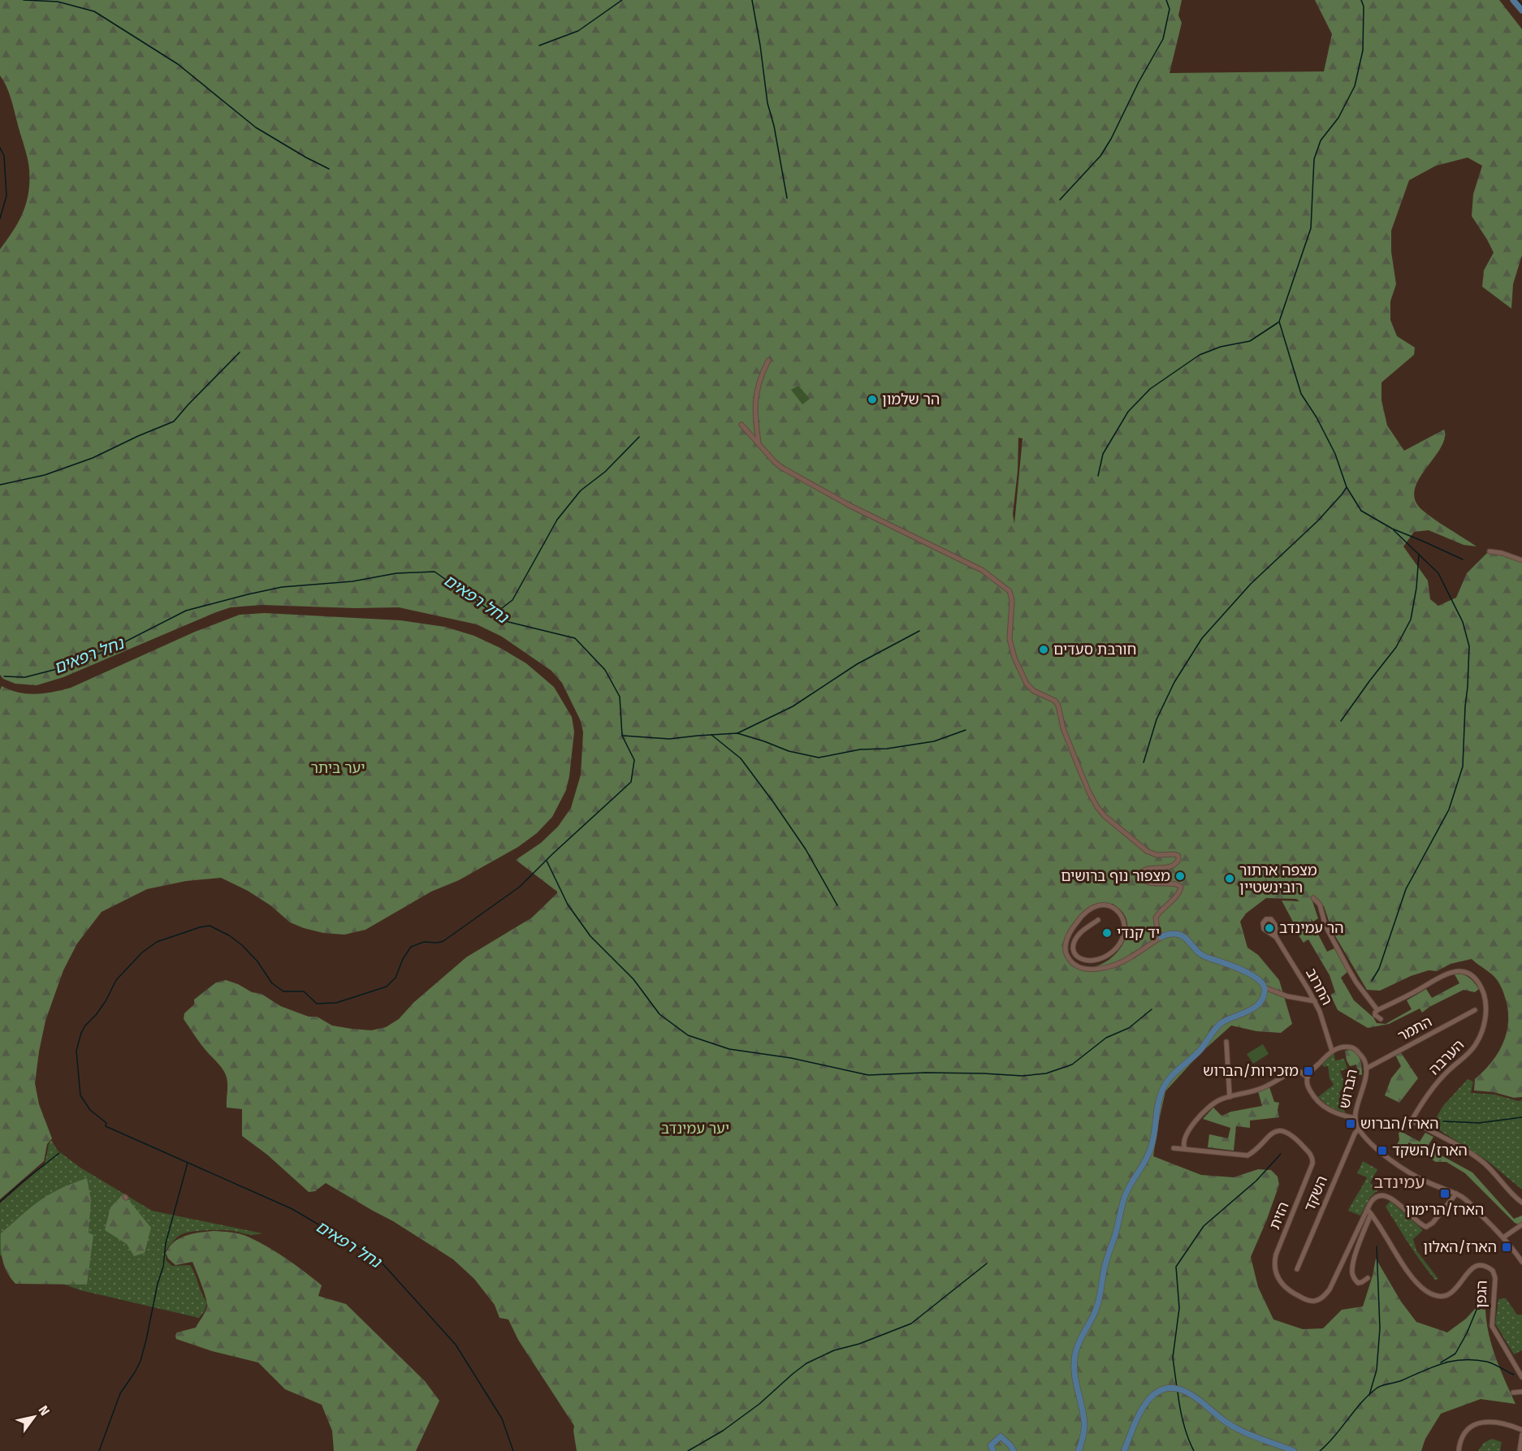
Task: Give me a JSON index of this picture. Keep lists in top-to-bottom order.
{
  "streets": {
    "street": [
      "החרוב",
      "התמר",
      "הערבה",
      "הברוש",
      "השקד",
      "הזית",
      "הגפן"
    ]
  },
  "crossings": [
    ["החרוב", "התמר"],
    ["החרוב", "הברוש"],
    ["התמר", "הברוש"],
    ["הזית", "הגפן"]
  ],
  "districts": ["עמינדב"],
  "water": ["נחל רפאים"],
  "parks": ["יער ביתר", "יער עמינדב"],
  "places": {
    "other": [
      "הר שלמון",
      "חורבת סעדים",
      "מצפור נוף ברושים",
      "מצפה ארתור רובינשטיין",
      "הר עמינדב",
      "יד קנדי"
    ],
    "transit": [
      "מזכירות/הברוש",
      "הארז/הברוש",
      "הארז/השקד",
      "הארז/הרימון",
      "הארז/האלון"
    ]
  },
  "north": "top right"
}
